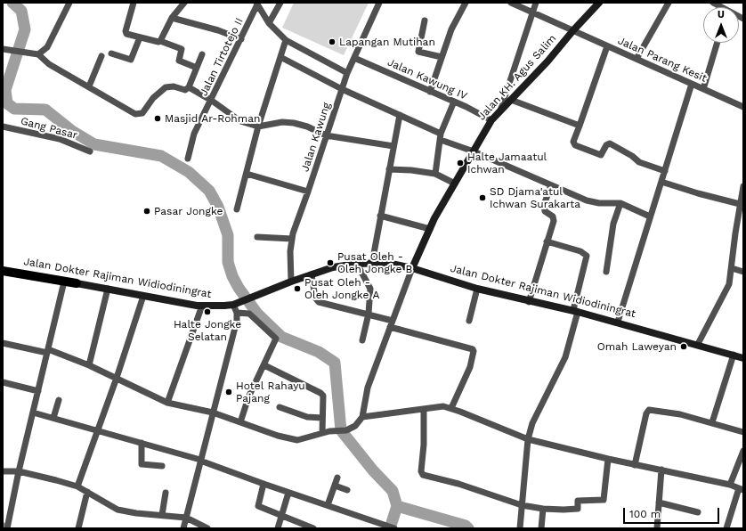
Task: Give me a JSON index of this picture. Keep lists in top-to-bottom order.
{
  "streets": {
    "main road": ["Jalan KH. Agus Salim", "Jalan Dokter Rajiman Widiodiningrat"],
    "street": [
      "Jalan Tirtotejo II",
      "Jalan Parang Kesit",
      "Jalan Kawung IV",
      "Gang Pasar",
      "Jalan Kawung"
    ]
  },
  "crossings": [
    ["Jalan Parang Kesit", "Jalan KH. Agus Salim"],
    ["Jalan KH. Agus Salim", "Jalan Kawung IV"],
    ["Jalan KH. Agus Salim", "Jalan Dokter Rajiman Widiodiningrat"],
    ["Jalan Kawung IV", "Jalan Kawung"],
    ["Jalan Kawung", "Jalan Dokter Rajiman Widiodiningrat"]
  ],
  "places": [
    "Lapangan Mutihan",
    "Masjid Ar-Rohman",
    "Halte Jamaatul Ichwan",
    "SD Djama'atul Ichwan Surakarta",
    "Pasar Jongke",
    "Pusat Oleh - Oleh Jongke B",
    "Pusat Oleh - Oleh Jongke A",
    "Halte Jongke Selatan",
    "Omah Laweyan",
    "Hotel Rahayu Pajang"
  ],
  "scale_bar": "100 m",
  "north": "top"
}
